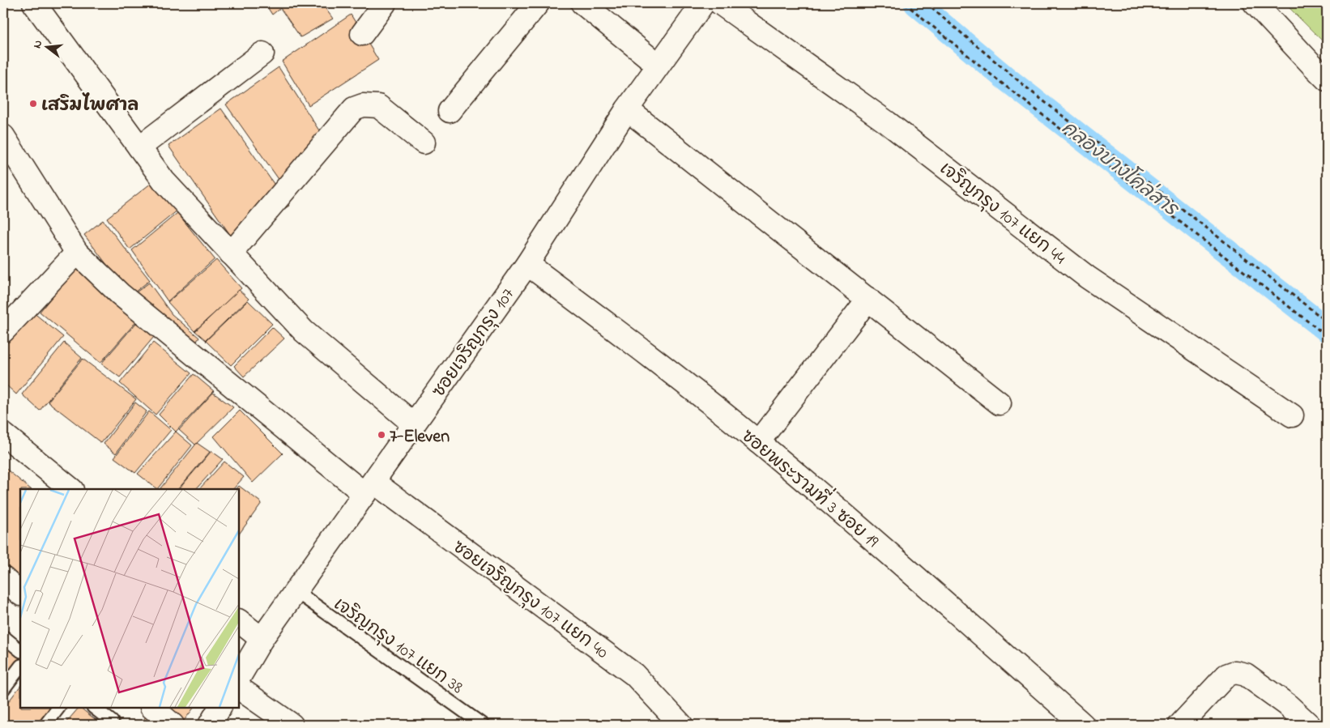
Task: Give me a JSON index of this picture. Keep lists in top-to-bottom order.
{
  "streets": {
    "street": [
      "เจริญกรุง 107 แยก 44",
      "ซอยเจริญกรุง 107",
      "ซอยพระรามที่ 3 ซอย 19",
      "ซอยเจริญกรุง 107 แยก 40"
    ],
    "lane": ["เจริญกรุง 107 แยก 38"]
  },
  "crossings": [
    ["ซอยเจริญกรุง 107", "ซอยพระรามที่ 3 ซอย 19"],
    ["ซอยเจริญกรุง 107", "ซอยเจริญกรุง 107 แยก 40"],
    ["ซอยเจริญกรุง 107", "เจริญกรุง 107 แยก 38"]
  ],
  "water": ["คลองบางโคล่สาร"],
  "places": ["เสริมไพศาล", "7-Eleven"],
  "north": "left"
}
